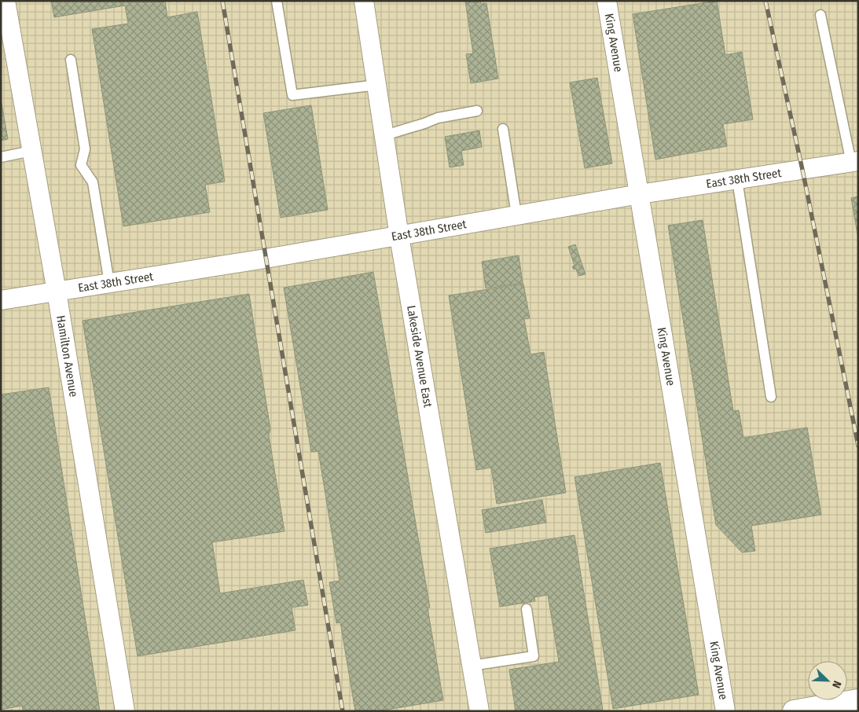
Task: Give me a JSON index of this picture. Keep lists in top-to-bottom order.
{
  "streets": {
    "street": [
      "King Avenue",
      "East 38th Street",
      "Hamilton Avenue",
      "Lakeside Avenue East"
    ]
  },
  "crossings": [
    ["King Avenue", "East 38th Street"],
    ["East 38th Street", "Hamilton Avenue"],
    ["East 38th Street", "Lakeside Avenue East"]
  ],
  "north": "bottom right"
}
